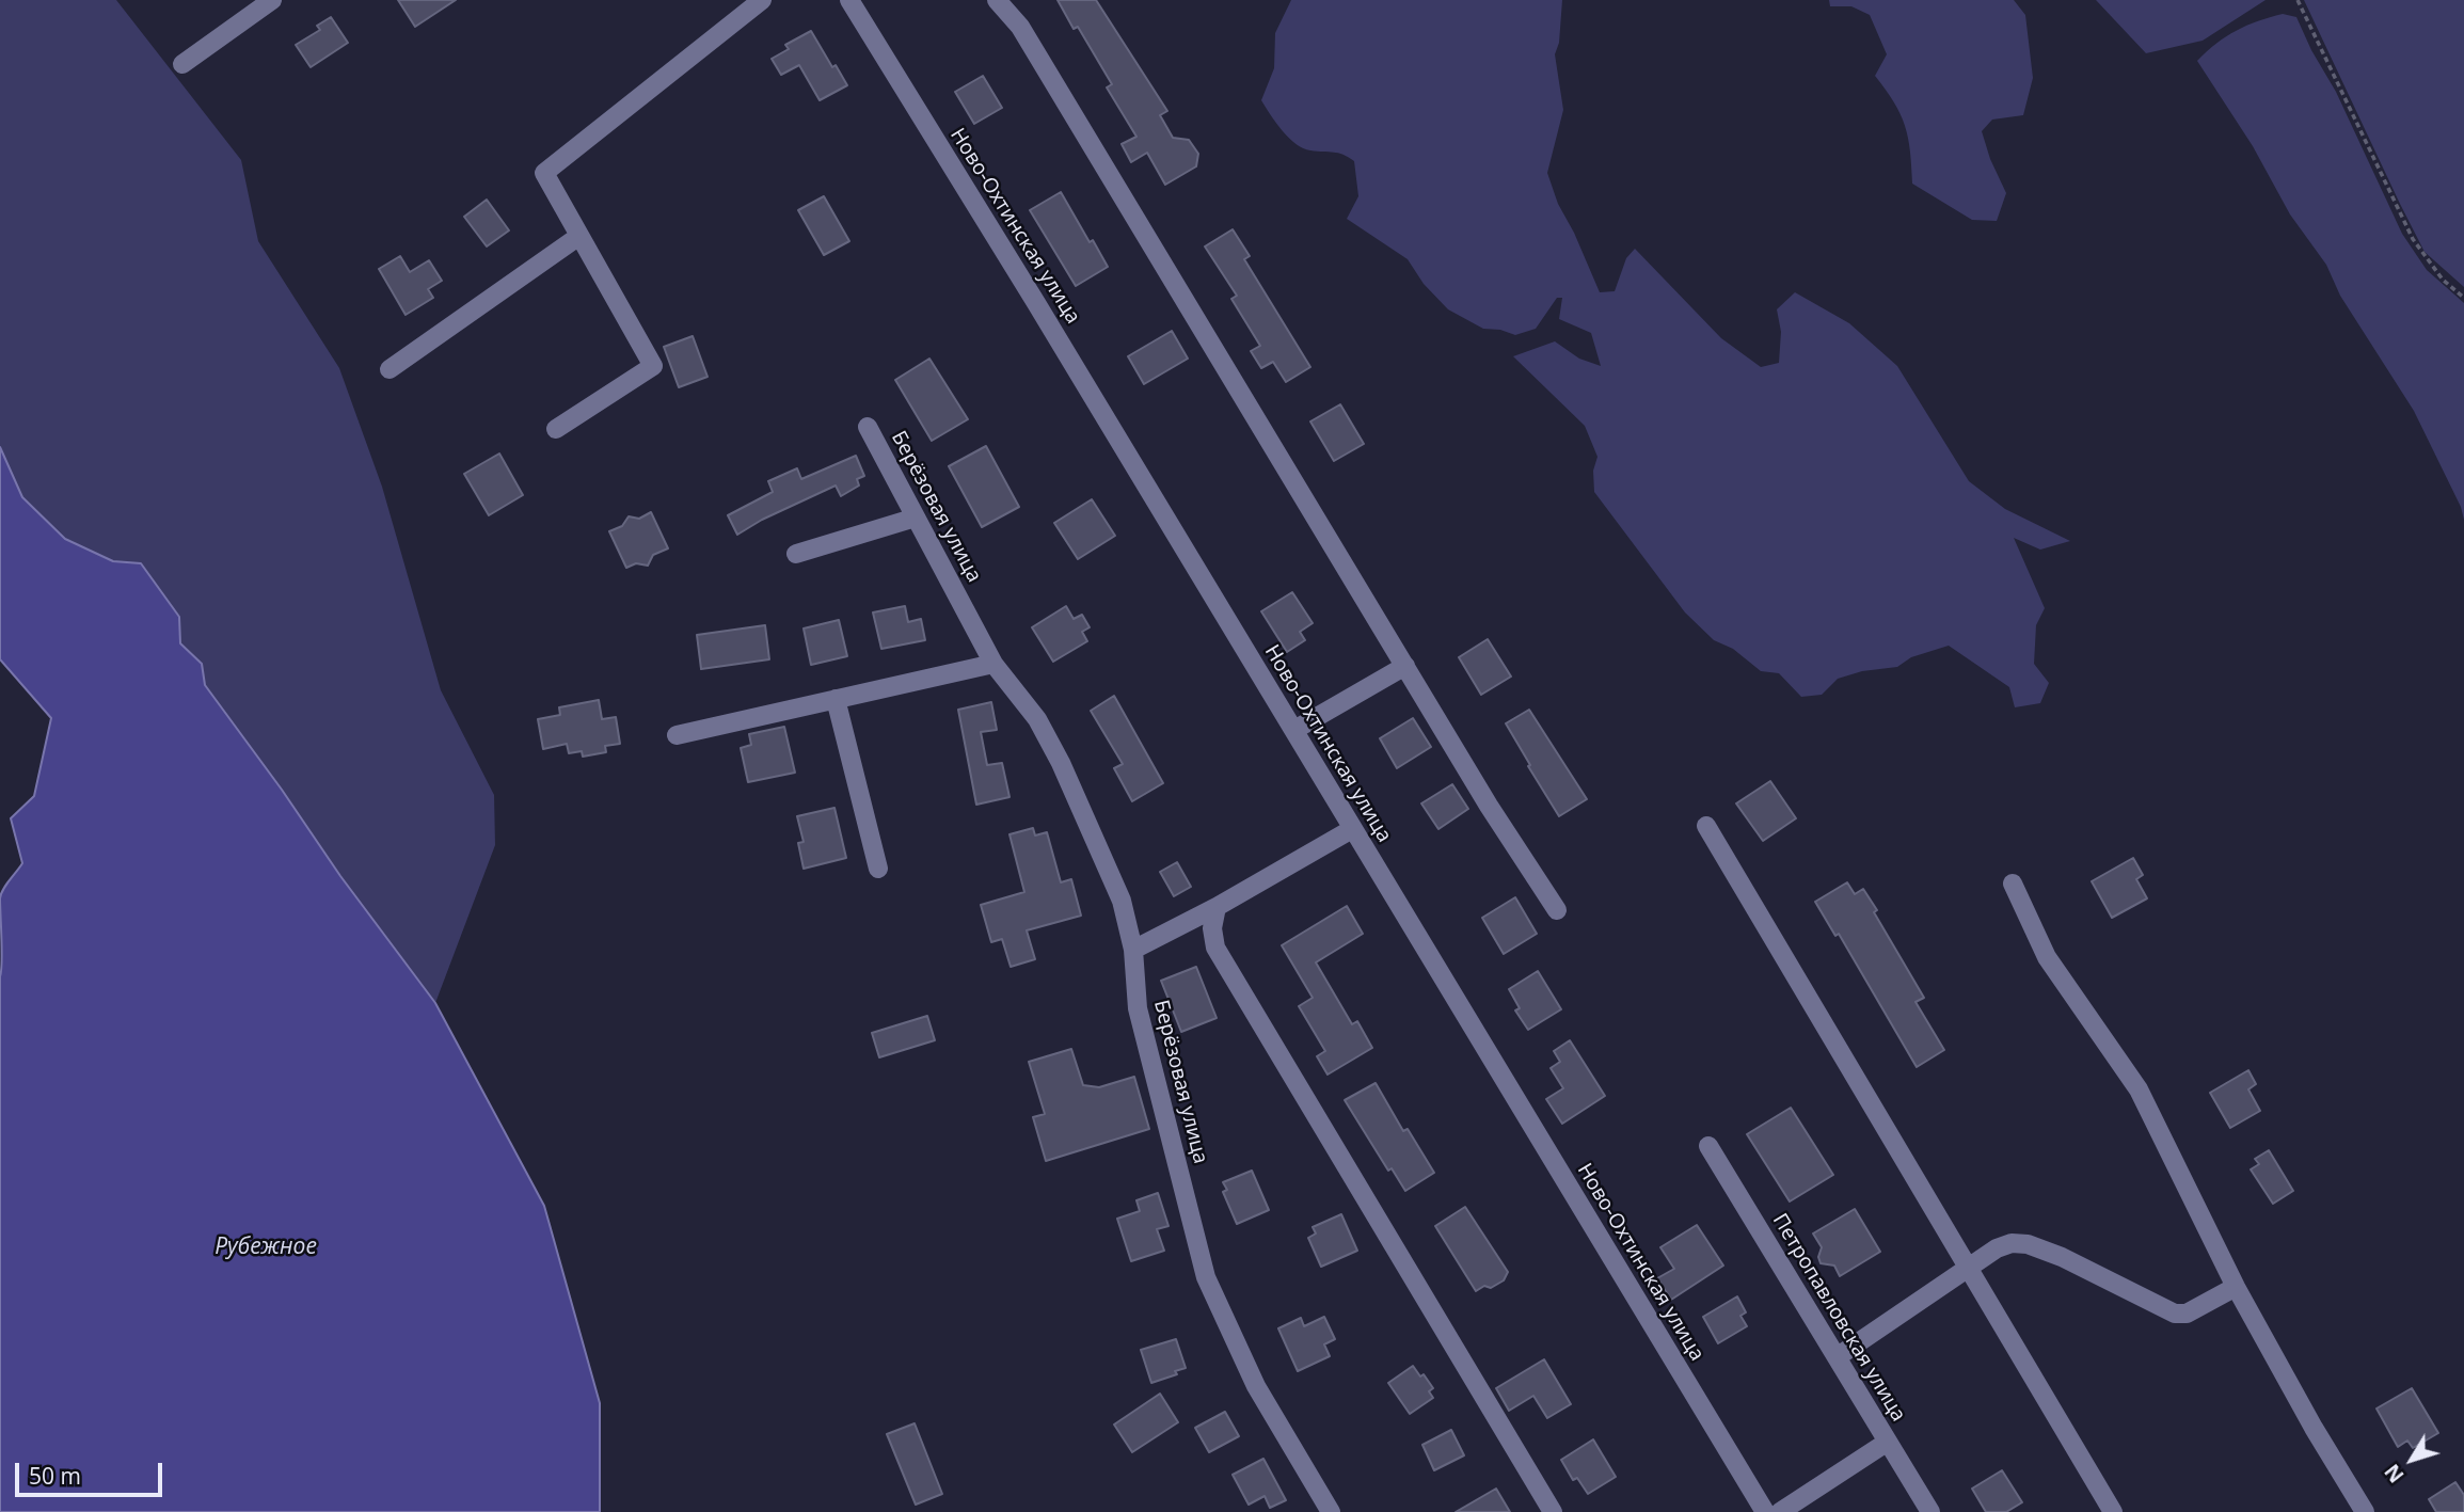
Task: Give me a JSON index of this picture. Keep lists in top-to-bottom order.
{
  "streets": {
    "street": ["Ново-Охтинская улица", "Берёзовая улица", "Петропавловская улица"]
  },
  "water": ["Рубежное"],
  "scale_bar": "50 m",
  "north": "bottom left"
}
